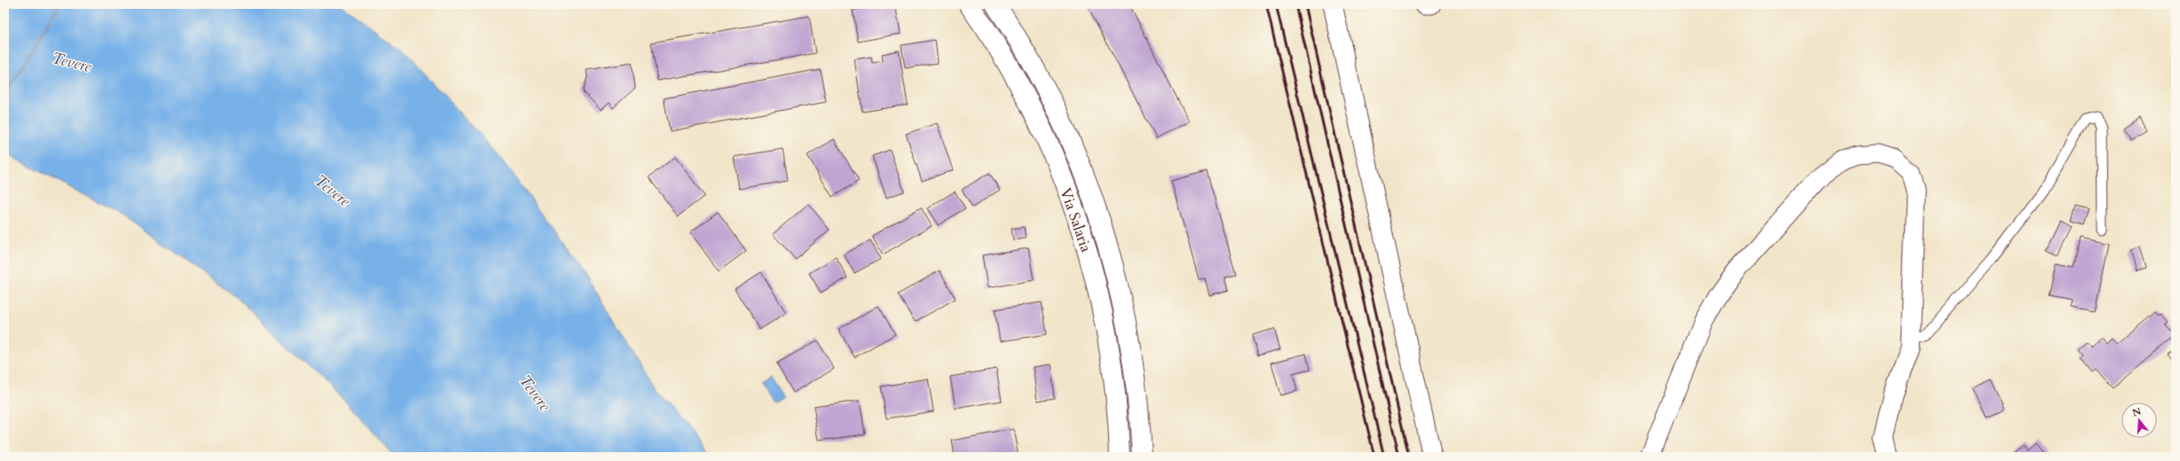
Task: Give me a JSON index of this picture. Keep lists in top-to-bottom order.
{
  "streets": {
    "main road": ["Via Salaria"]
  },
  "water": ["Tevere"],
  "north": "top"
}
